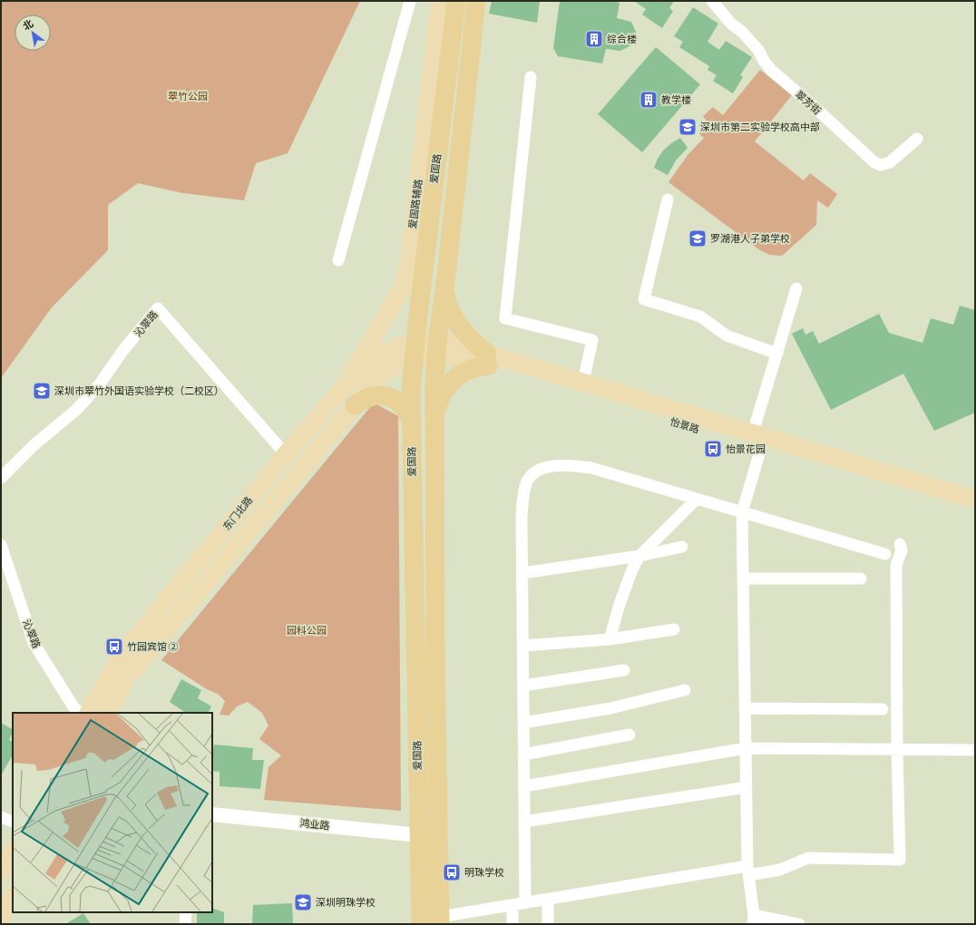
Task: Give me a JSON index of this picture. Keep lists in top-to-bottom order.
{
  "streets": {
    "highway": ["爱国路"],
    "main road": ["爱国路辅路", "怡景路", "东门北路"],
    "street": ["翠芳街", "沁翠路", "鸿业路"]
  },
  "crossings": [
    ["爱国路", "怡景路"],
    ["爱国路", "东门北路"],
    ["爱国路", "鸿业路"],
    ["爱国路辅路", "东门北路"],
    ["沁翠路", "东门北路"],
    ["怡景路", "东门北路"]
  ],
  "parks": ["翠竹公园", "园科公园"],
  "places": {
    "building": ["综合楼", "教学楼"],
    "school or university": [
      "深圳市第二实验学校高中部",
      "罗湖港人子弟学校",
      "深圳市翠竹外国语实验学校（二校区）",
      "深圳明珠学校"
    ],
    "bus stop": ["怡景花园", "竹园宾馆 ②", "明珠学校"]
  },
  "north": "top left"
}
